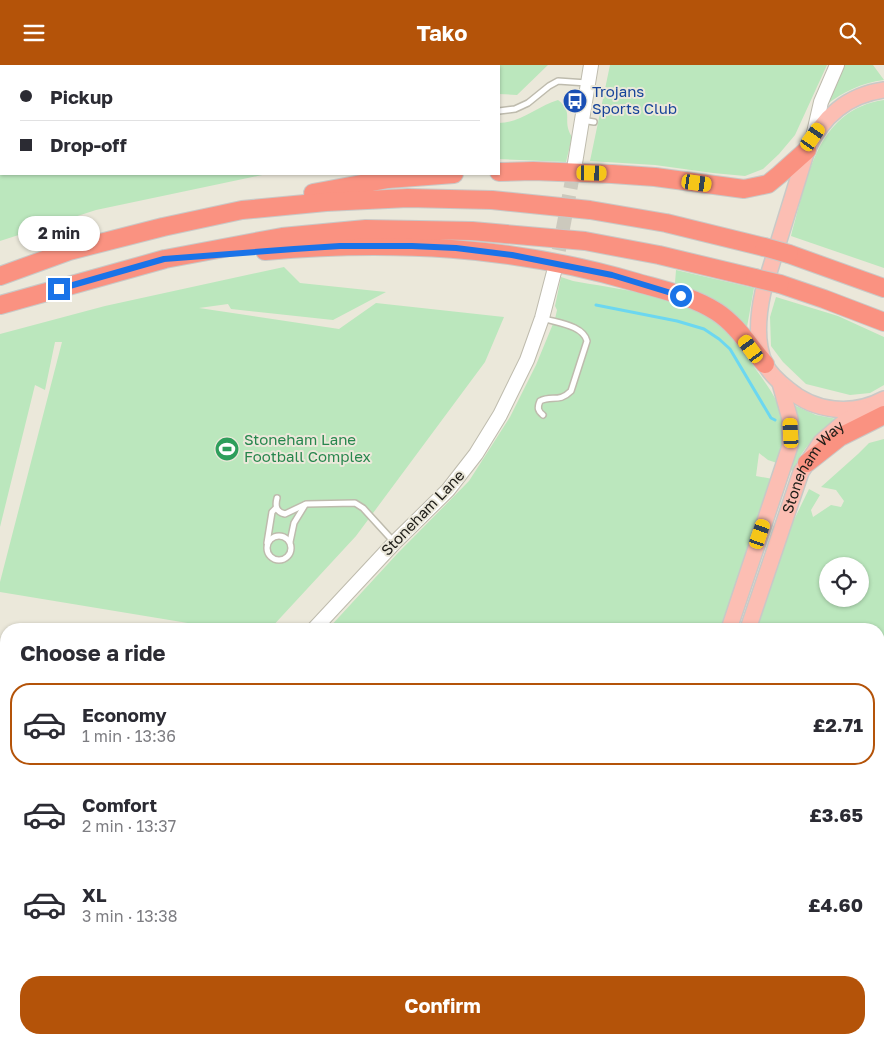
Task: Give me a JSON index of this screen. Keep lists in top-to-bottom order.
{
  "streets": {
    "main road": ["Stoneham Way"],
    "street": ["Stoneham Lane"]
  },
  "places": {
    "bus stop": ["Trojans Sports Club"],
    "sports": ["Stoneham Lane Football Complex"]
  },
  "page": {
    "header": "Tako",
    "banner": ["Pickup", "Drop-off"],
    "bubble": "2 min",
    "heading": "Choose a ride",
    "list": [
      {
        "name": "Economy",
        "note": "1 min · 13:36",
        "value": "£2.71"
      },
      {
        "name": "Comfort",
        "note": "2 min · 13:37",
        "value": "£3.65"
      },
      {
        "name": "XL",
        "note": "3 min · 13:38",
        "value": "£4.60"
      }
    ],
    "buttons": "Confirm"
  }
}
